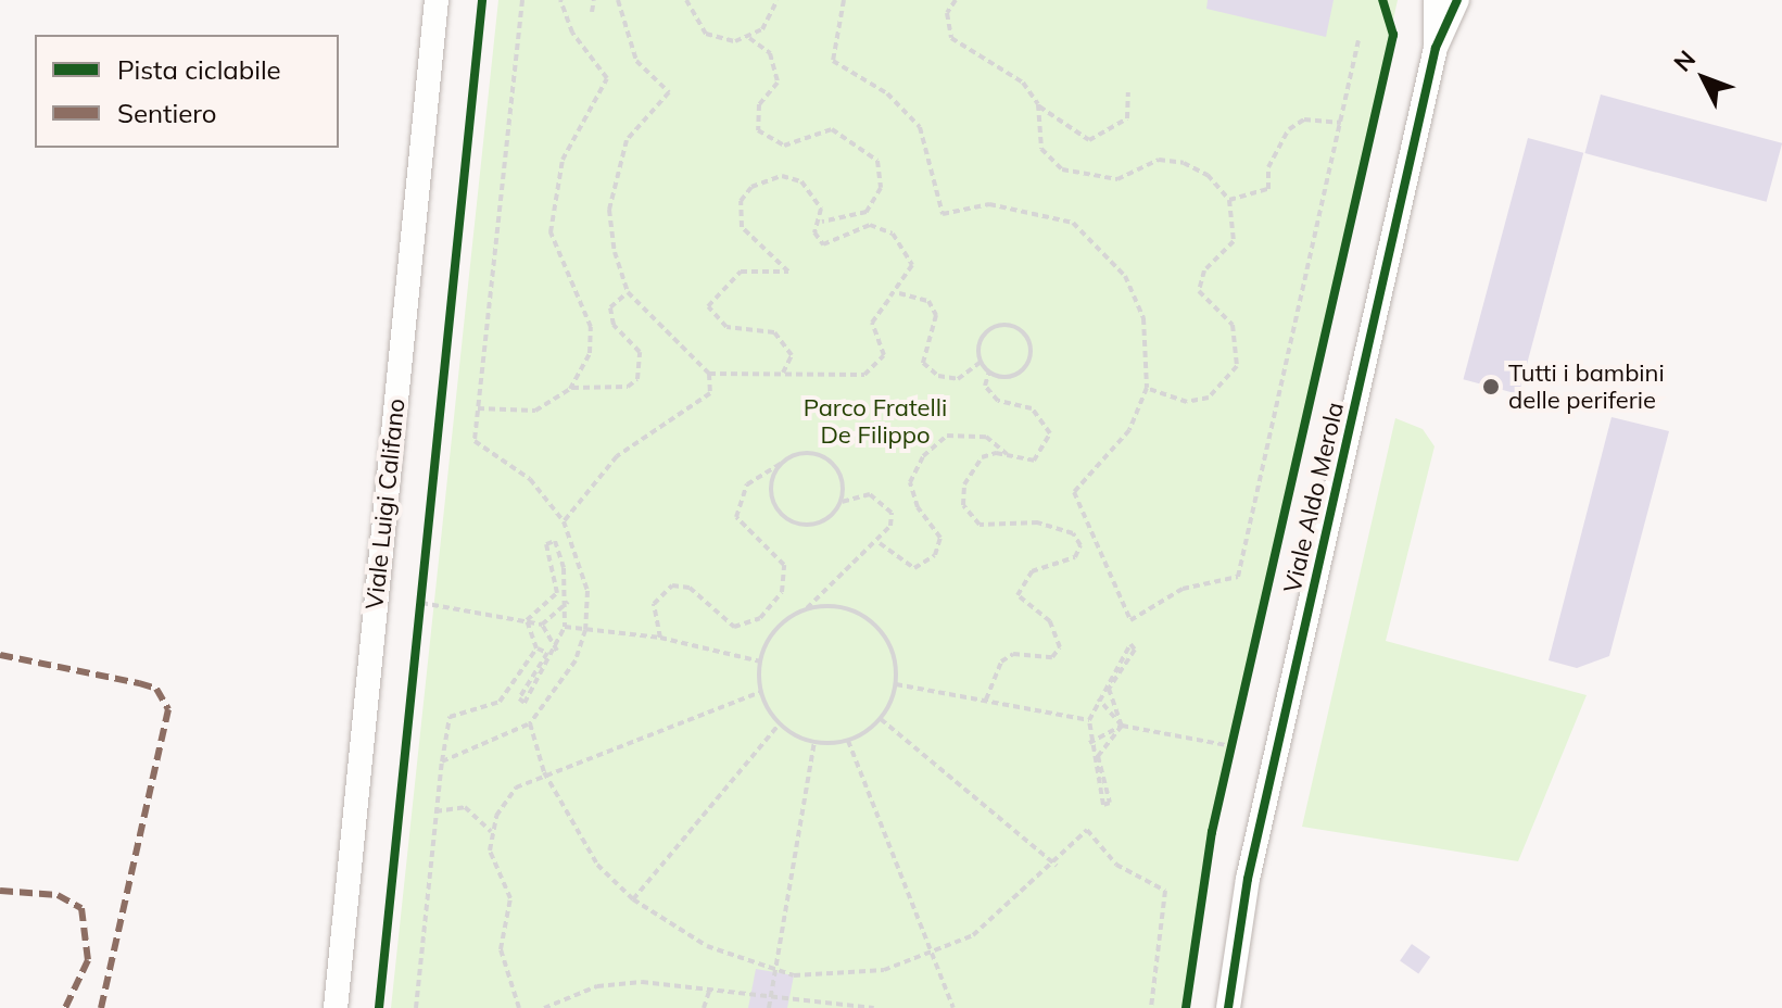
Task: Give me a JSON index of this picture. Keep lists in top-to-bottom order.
{
  "streets": {
    "street": ["Viale Aldo Merola", "Viale Luigi Califano"]
  },
  "parks": ["Parco Fratelli De Filippo"],
  "places": ["Tutti i bambini delle periferie"],
  "legend": ["Pista ciclabile", "Sentiero"],
  "north": "top left"
}
